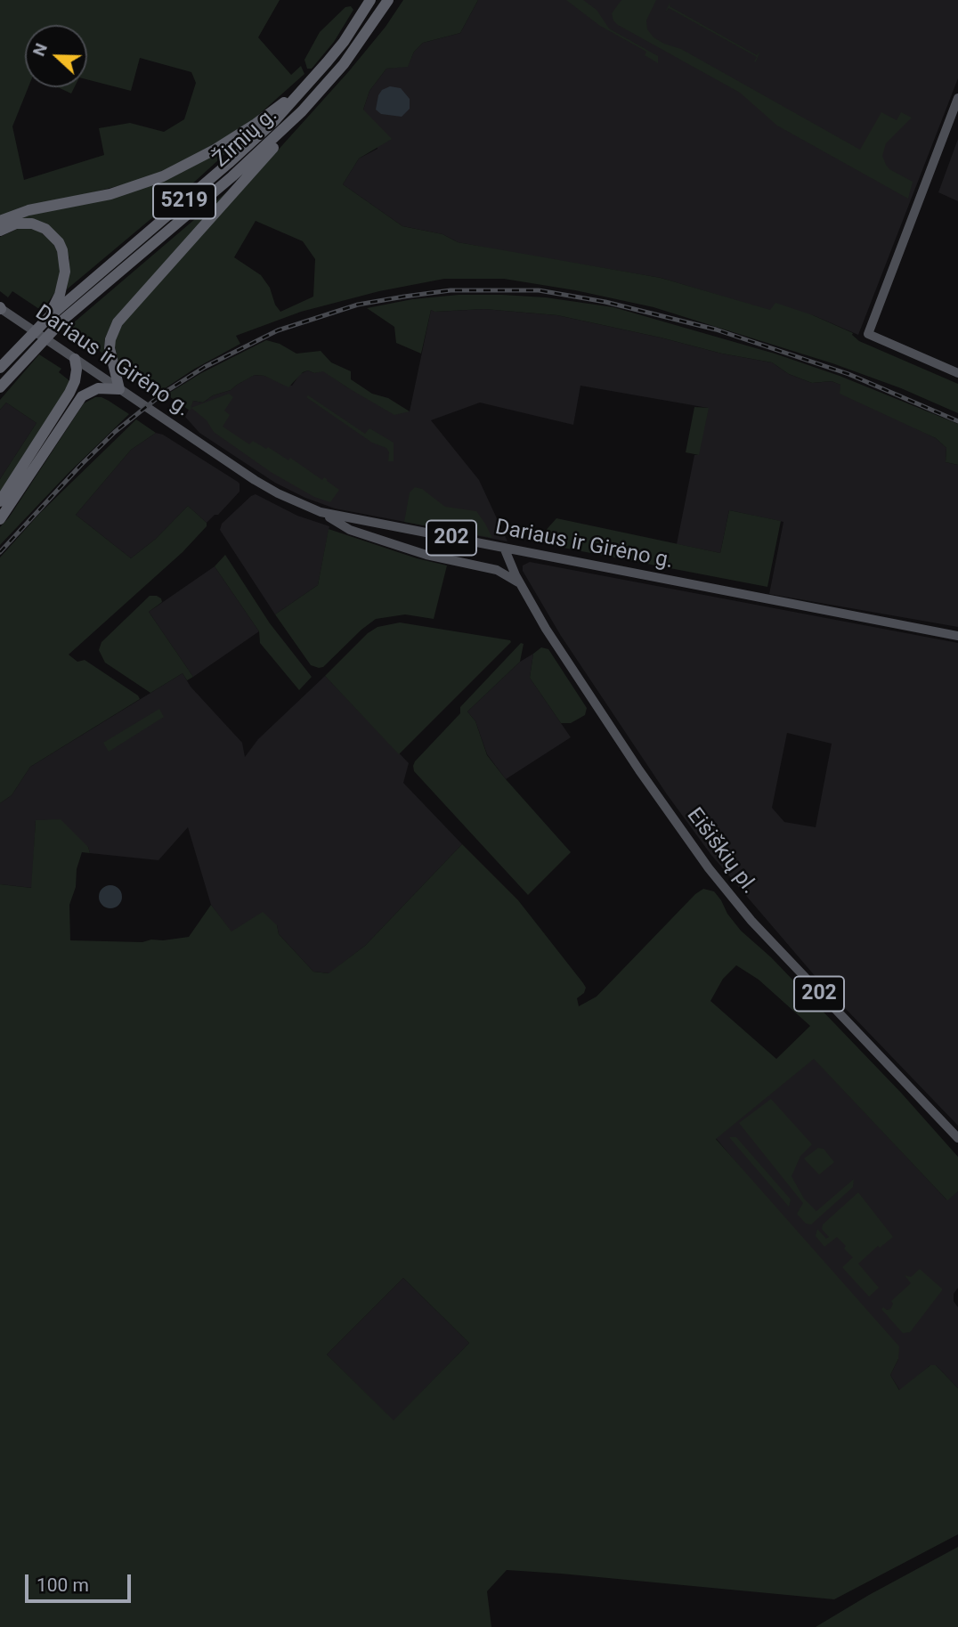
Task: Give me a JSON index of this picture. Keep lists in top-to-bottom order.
{
  "streets": {
    "highway": ["Žirnių g.", "5219"],
    "main road": ["Dariaus ir Girėno g.", "202", "Eišiškių pl."]
  },
  "crossings": [
    ["Dariaus ir Girėno g.", "Eišiškių pl."]
  ],
  "scale_bar": "100 m",
  "north": "left"
}
